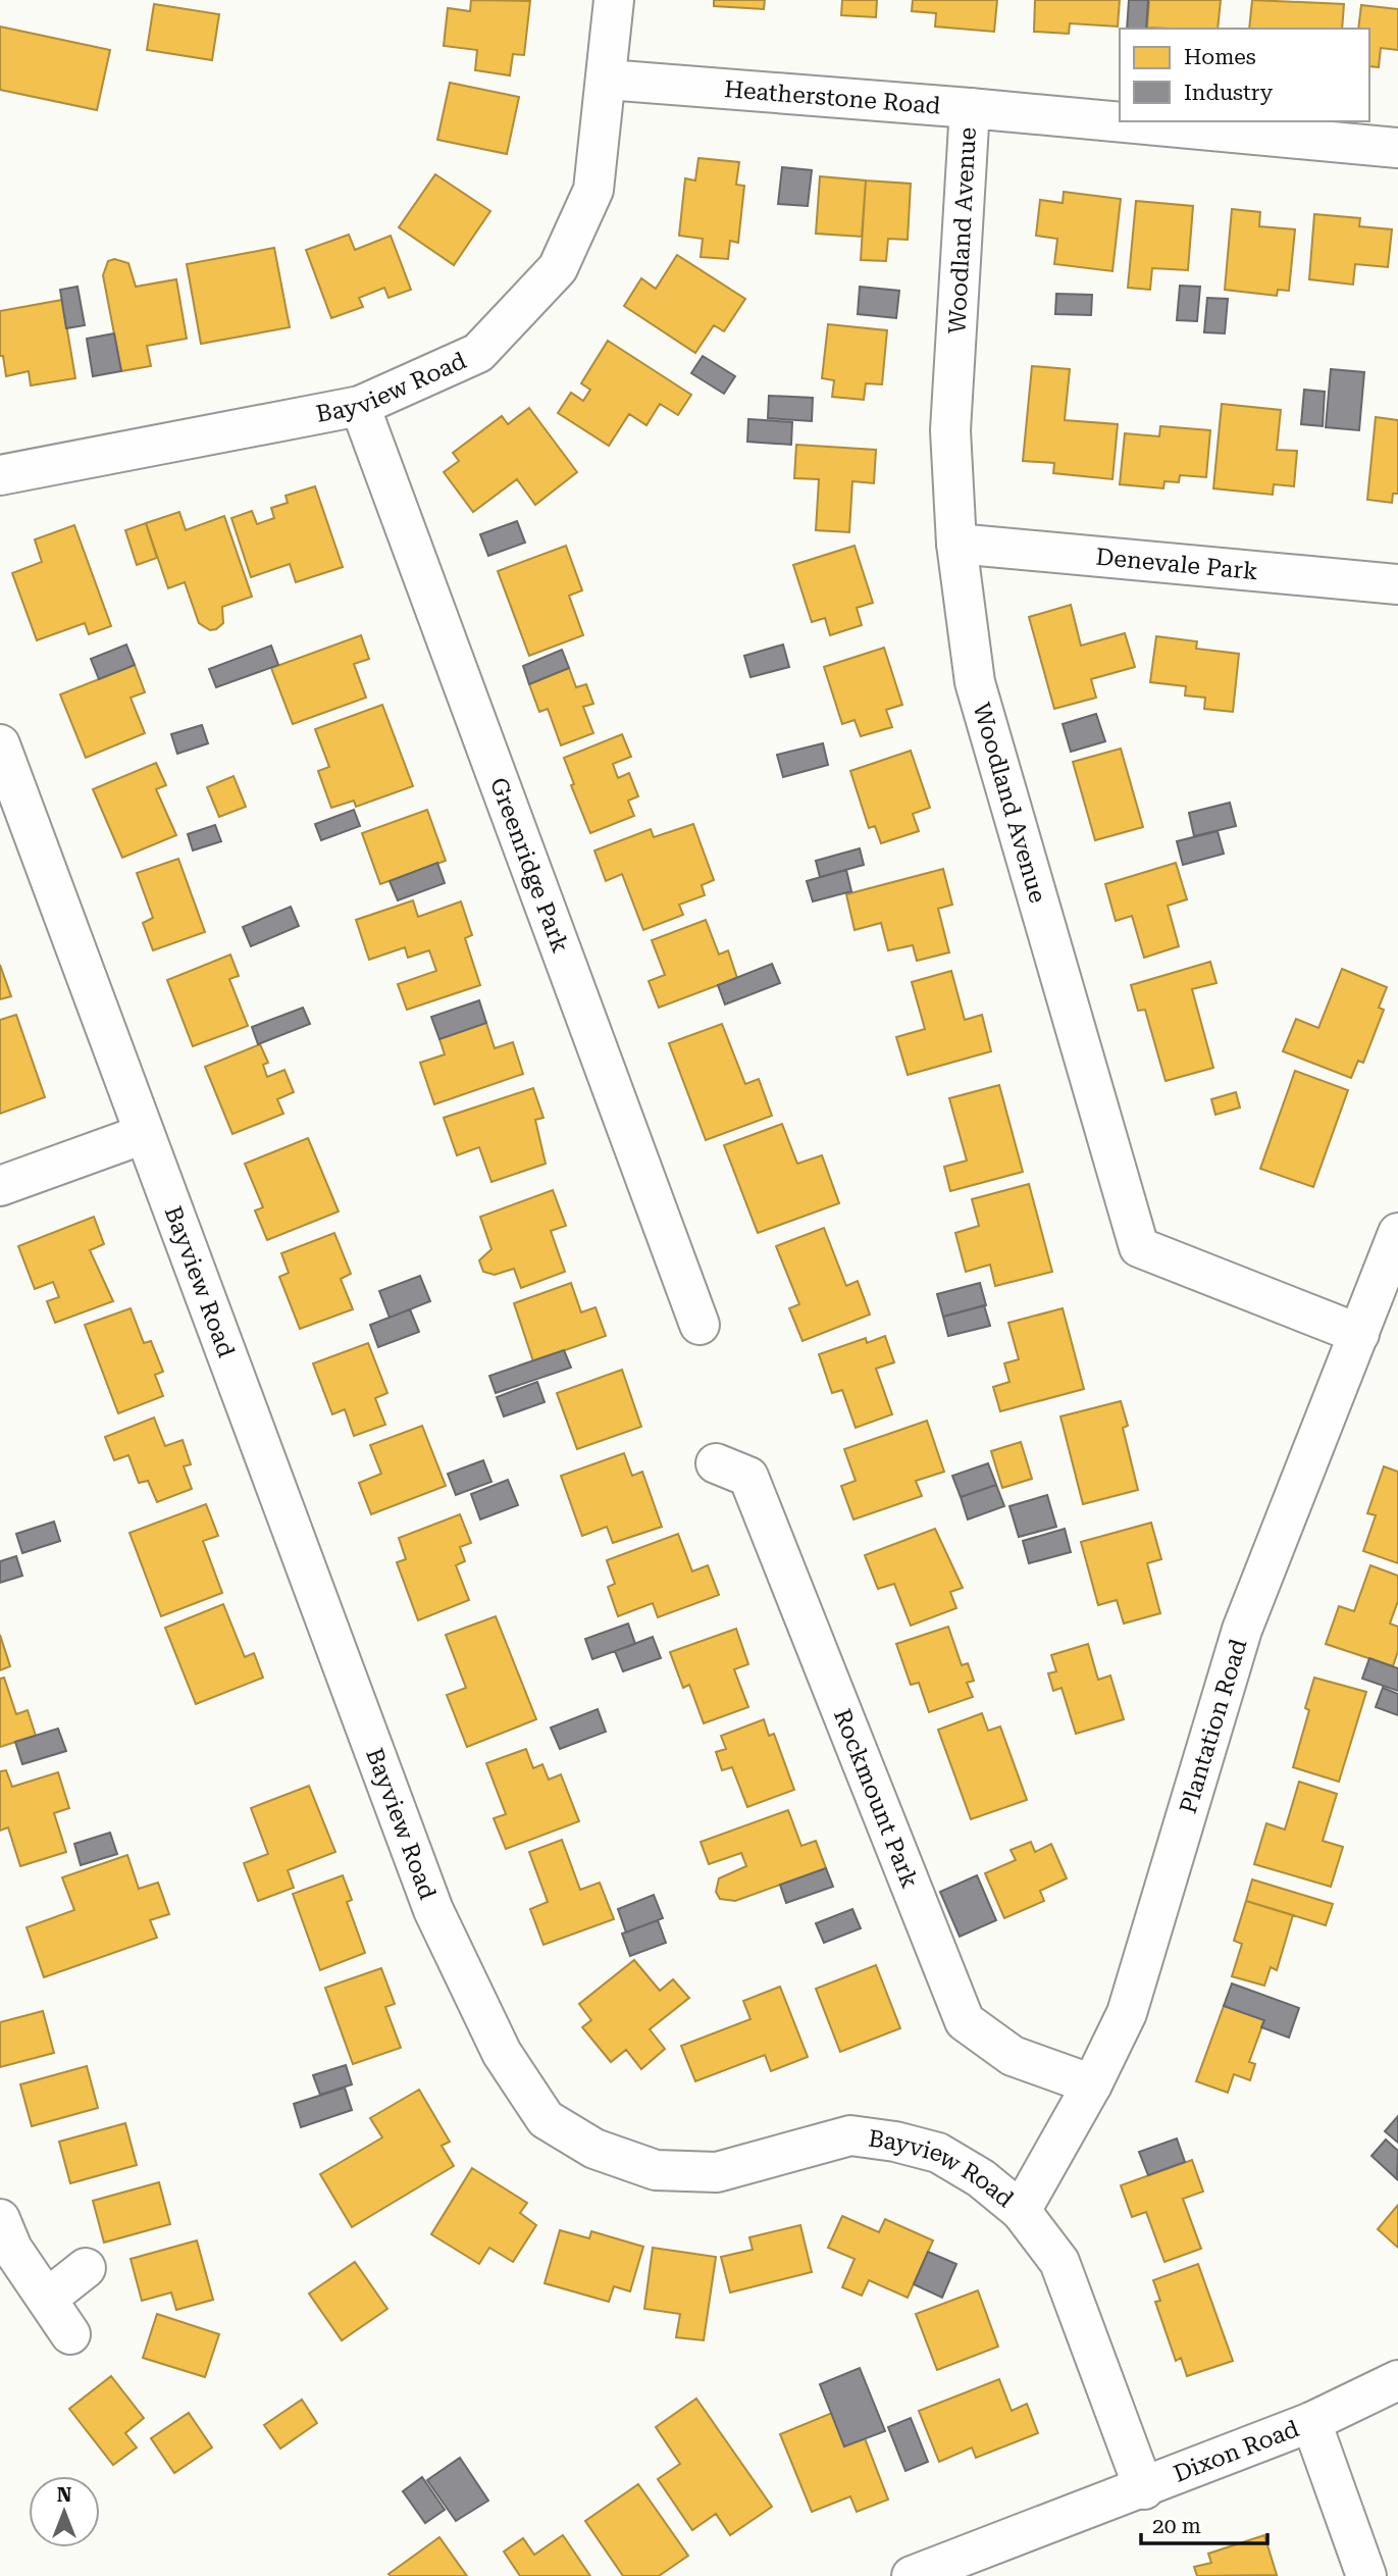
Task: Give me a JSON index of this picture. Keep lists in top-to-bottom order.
{
  "streets": {
    "street": [
      "Heatherstone Road",
      "Woodland Avenue",
      "Bayview Road",
      "Denevale Park",
      "Greenridge Park",
      "Plantation Road",
      "Rockmount Park",
      "Dixon Road"
    ]
  },
  "crossings": [
    ["Heatherstone Road", "Woodland Avenue"],
    ["Heatherstone Road", "Bayview Road"],
    ["Woodland Avenue", "Denevale Park"],
    ["Woodland Avenue", "Plantation Road"],
    ["Bayview Road", "Greenridge Park"],
    ["Bayview Road", "Plantation Road"],
    ["Bayview Road", "Dixon Road"],
    ["Plantation Road", "Rockmount Park"]
  ],
  "legend": ["Homes", "Industry"],
  "scale_bar": "20 m",
  "north": "top"
}
